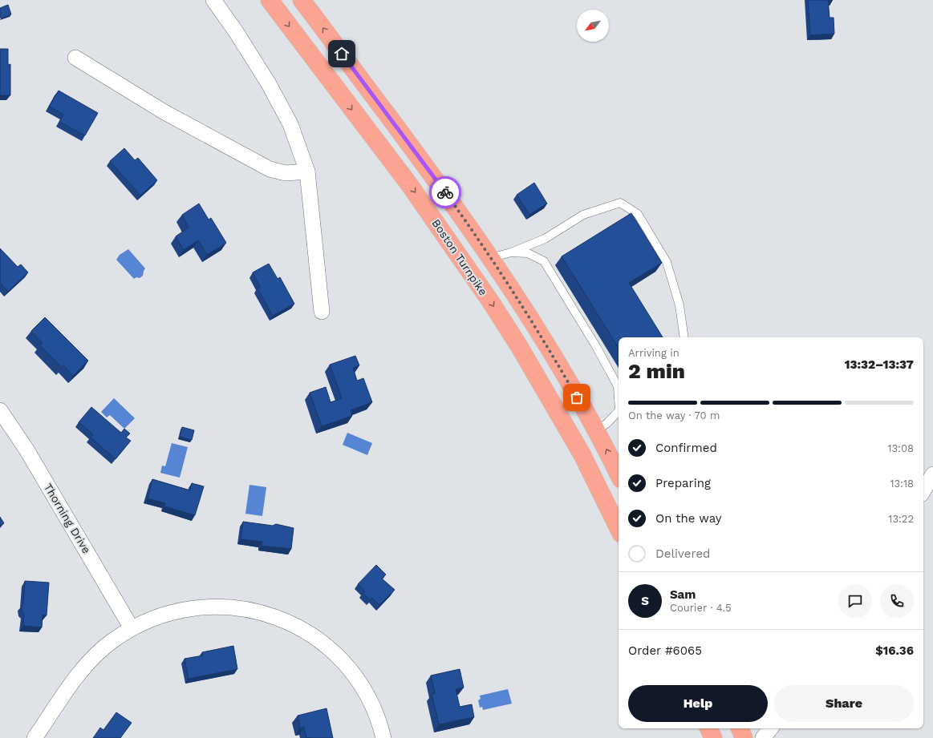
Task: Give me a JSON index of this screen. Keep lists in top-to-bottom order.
{
  "streets": {
    "highway": ["Boston Turnpike"],
    "street": ["Thorning Drive"]
  },
  "north": "bottom left",
  "page": {
    "heading": ["2 min", "Arriving in", "13:32–13:37"],
    "panel": [
      "Sam",
      "Courier · 4.5",
      "Order #6065",
      "$16.36"
    ],
    "bar": "On the way · 70 m",
    "list": [
      ["Confirmed", "13:08"],
      ["Preparing", "13:18"],
      ["On the way", "13:22"],
      "Delivered"
    ],
    "round": "S",
    "buttons": ["Help", "Share"]
  }
}
